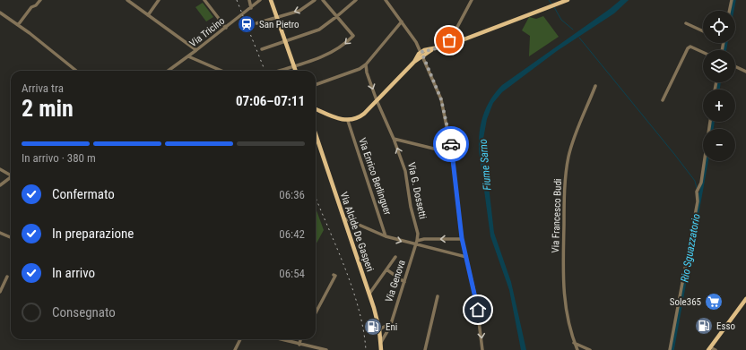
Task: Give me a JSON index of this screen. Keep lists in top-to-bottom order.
{
  "streets": {
    "main road": ["Via Alcide De Gasperi"],
    "street": [
      "Via Tricino",
      "Via Enrico Berlinguer",
      "Via G. Dossetti",
      "Via Francesco Budi",
      "Via Genova"
    ]
  },
  "crossings": [
    ["Via G. Dossetti", "Via Genova"],
    ["Via Alcide De Gasperi", "Via Genova"]
  ],
  "water": ["Fiume Sarno", "Rio Sguazzatorio"],
  "places": {
    "station": ["San Pietro"],
    "supermarket": ["Sole365"],
    "fuel station": ["Esso", "Eni"]
  },
  "page": {
    "map_buttons": ["+", "−"],
    "heading": ["2 min", "Arriva tra", "07:06–07:11"],
    "bar": "In arrivo · 380 m",
    "list": [
      ["Confermato", "06:36"],
      ["In preparazione", "06:42"],
      ["In arrivo", "06:54"],
      "Consegnato"
    ]
  }
}
